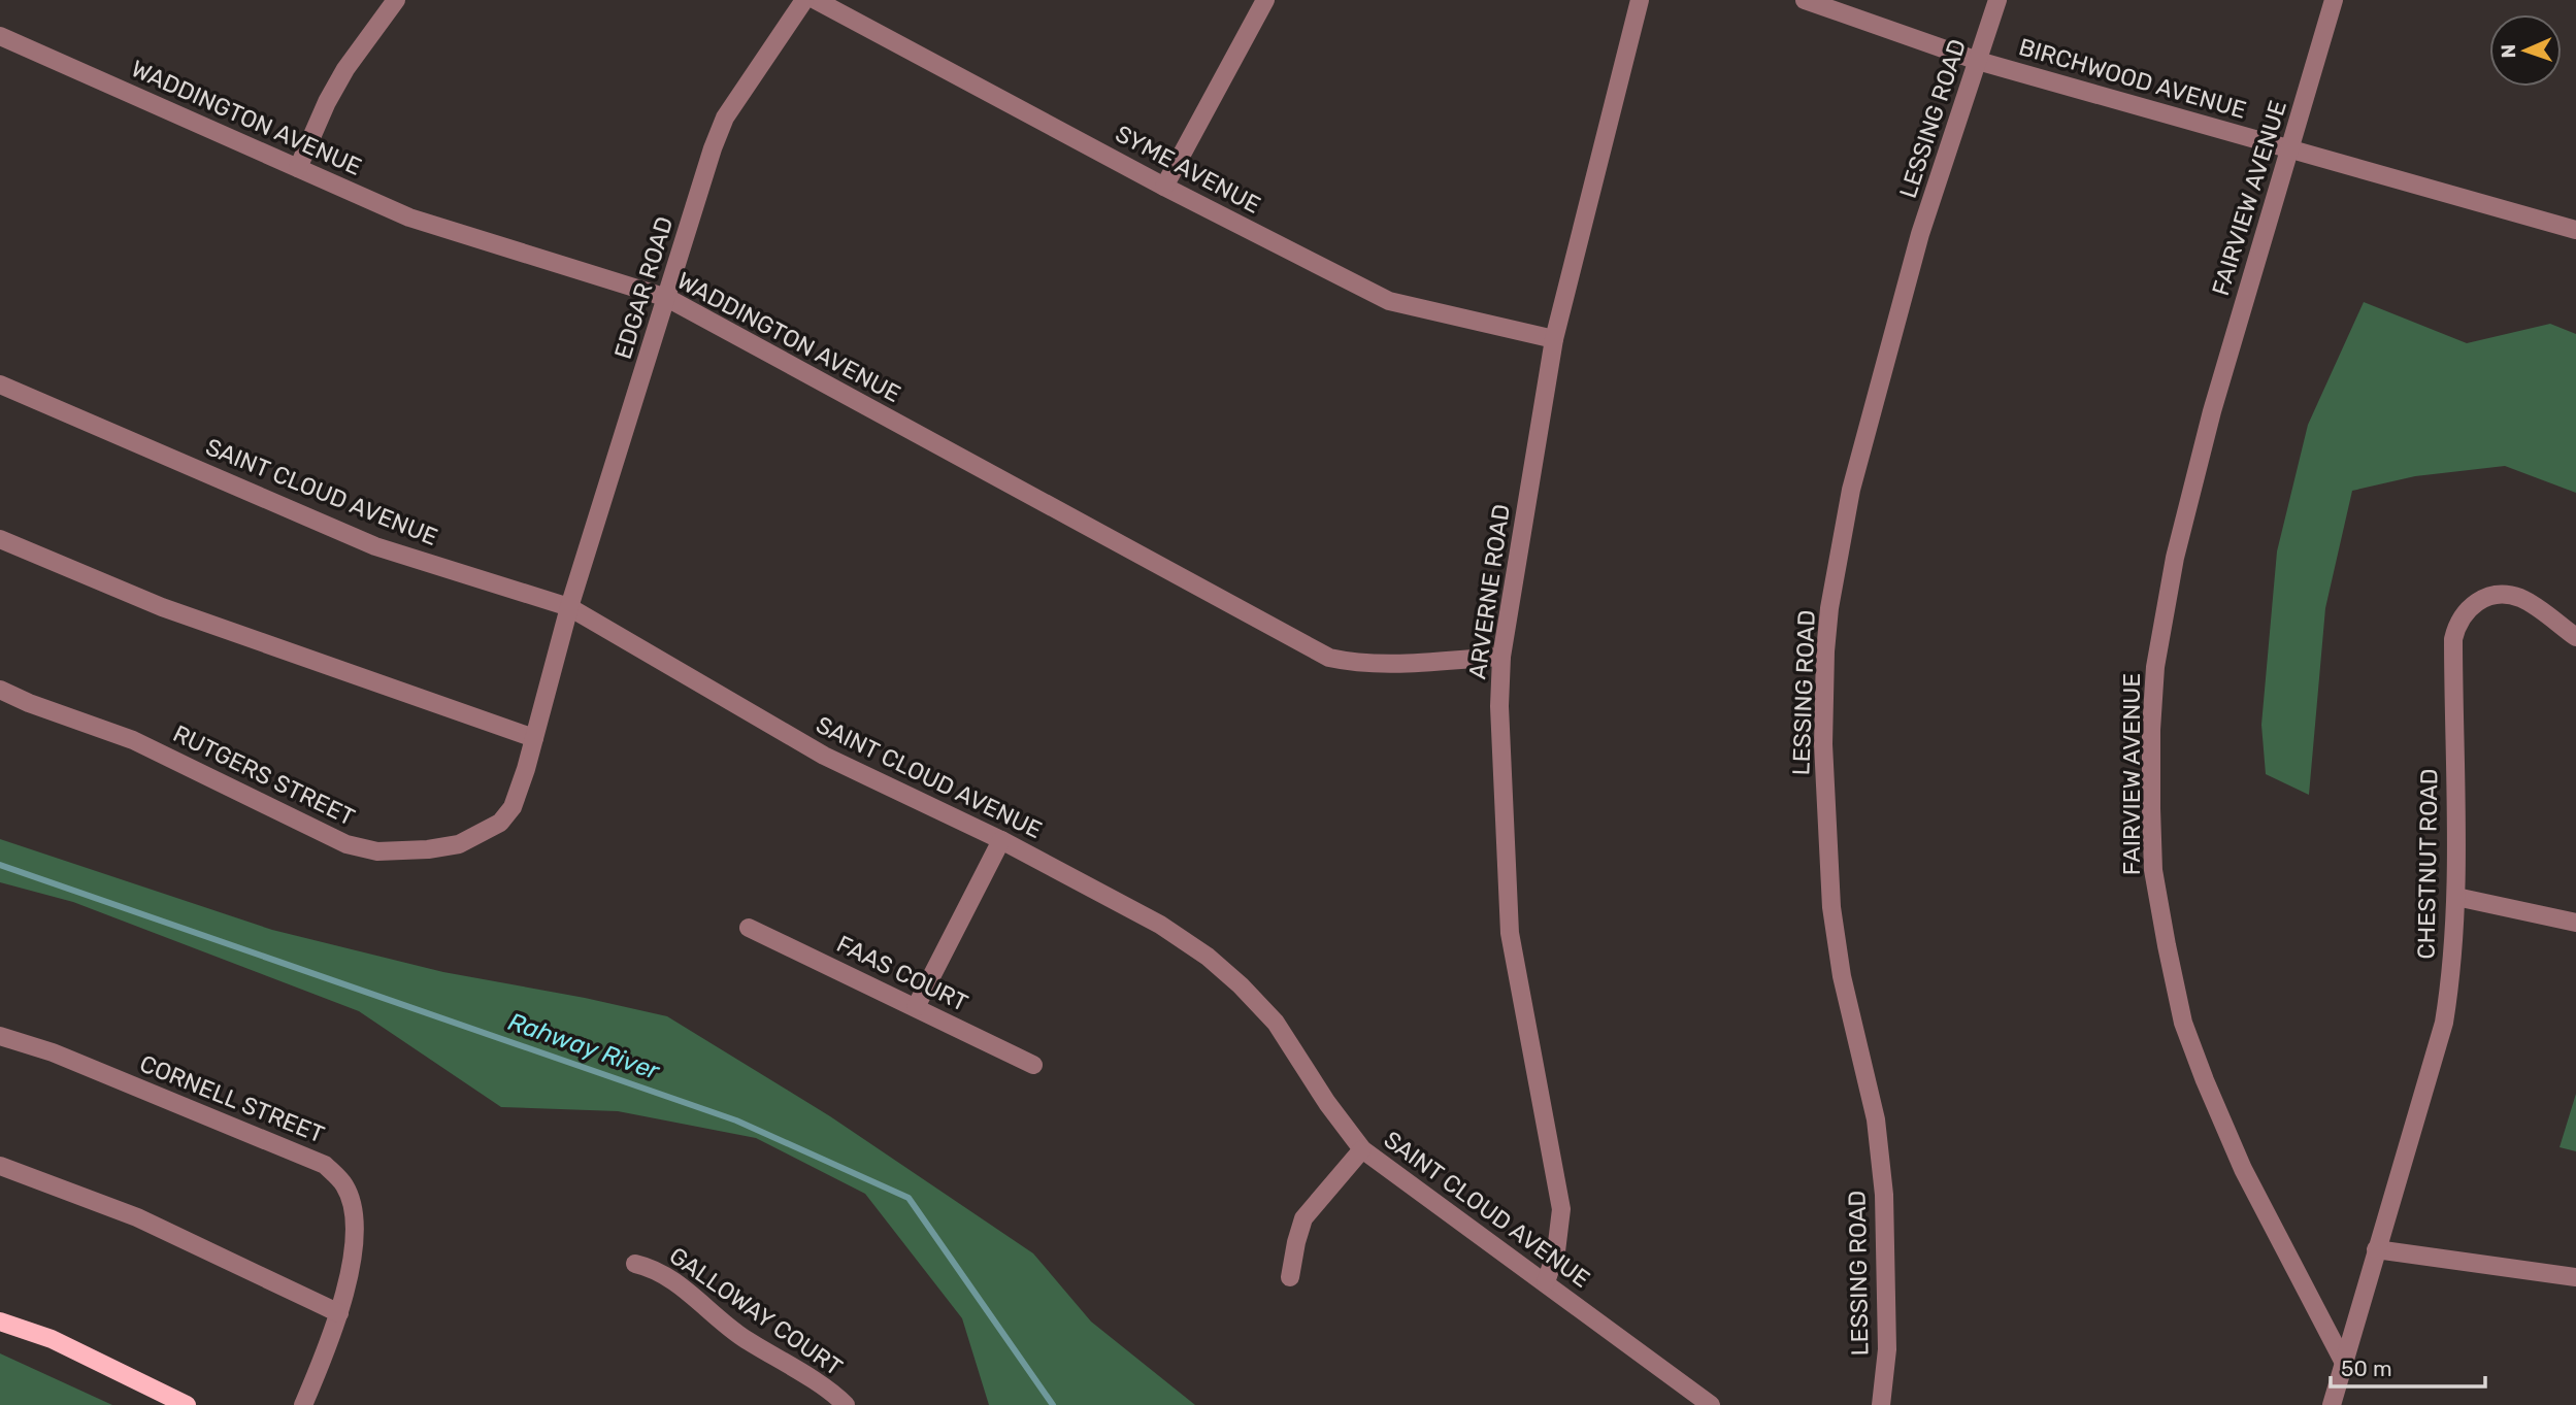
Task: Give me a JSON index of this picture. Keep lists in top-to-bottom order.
{
  "streets": {
    "street": [
      "BIRCHWOOD AVENUE",
      "WADDINGTON AVENUE",
      "LESSING ROAD",
      "SYME AVENUE",
      "FAIRVIEW AVENUE",
      "EDGAR ROAD",
      "SAINT CLOUD AVENUE",
      "ARVERNE ROAD",
      "RUTGERS STREET",
      "CHESTNUT ROAD",
      "FAAS COURT",
      "CORNELL STREET",
      "GALLOWAY COURT"
    ]
  },
  "crossings": [
    ["BIRCHWOOD AVENUE", "LESSING ROAD"],
    ["BIRCHWOOD AVENUE", "FAIRVIEW AVENUE"],
    ["WADDINGTON AVENUE", "EDGAR ROAD"],
    ["WADDINGTON AVENUE", "ARVERNE ROAD"],
    ["SYME AVENUE", "ARVERNE ROAD"],
    ["FAIRVIEW AVENUE", "CHESTNUT ROAD"],
    ["EDGAR ROAD", "SAINT CLOUD AVENUE"],
    ["EDGAR ROAD", "RUTGERS STREET"],
    ["SAINT CLOUD AVENUE", "ARVERNE ROAD"],
    ["SAINT CLOUD AVENUE", "RUTGERS STREET"]
  ],
  "water": ["Rahway River"],
  "scale_bar": "50 m",
  "north": "left"
}
